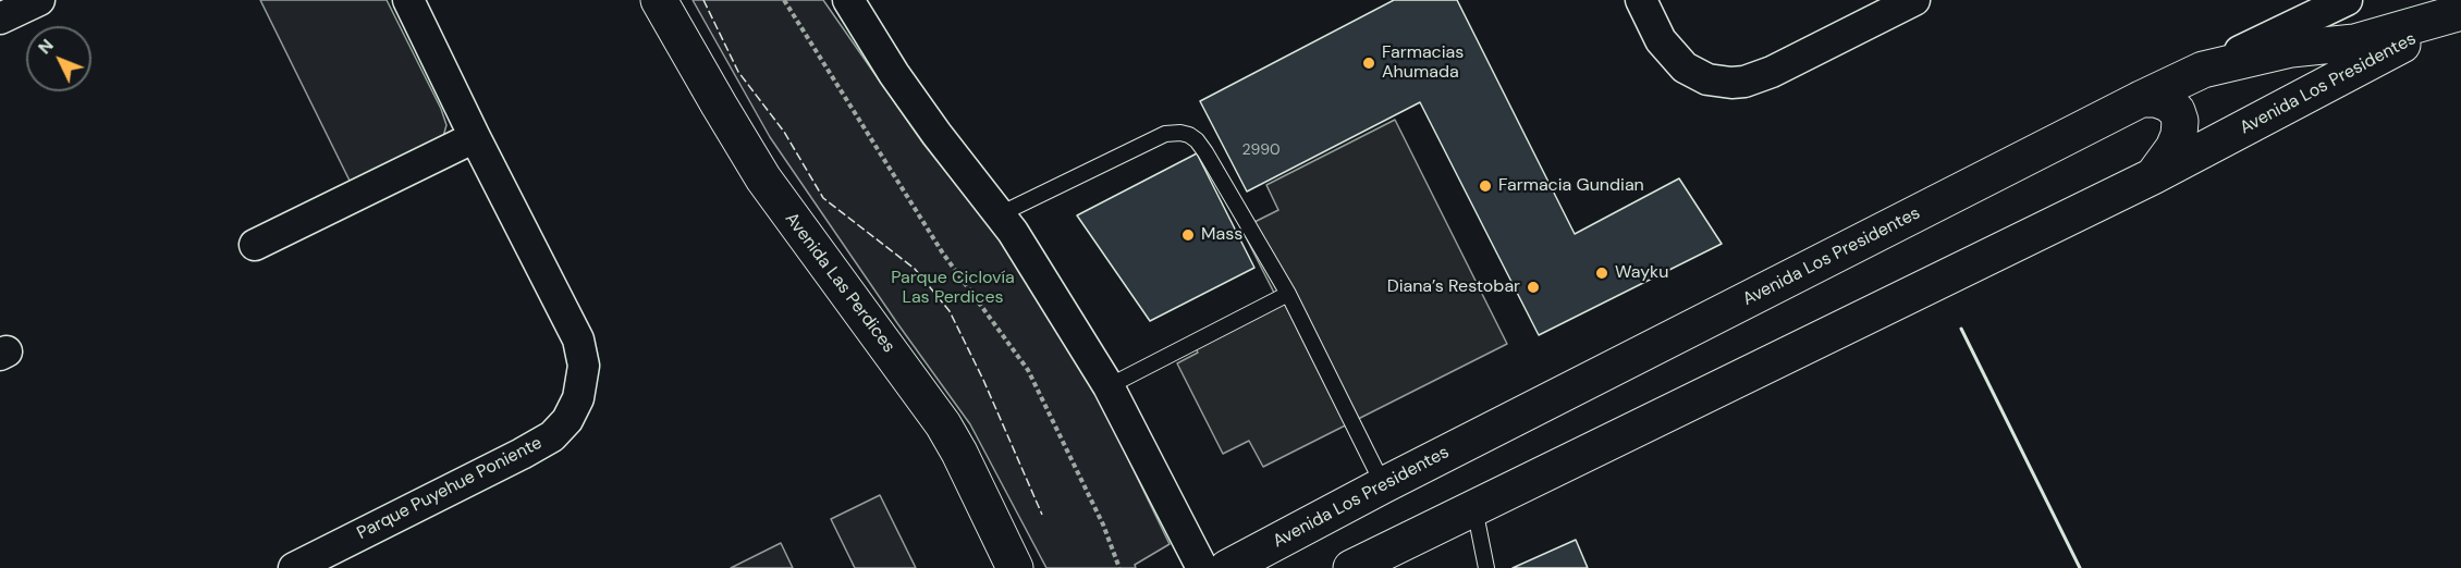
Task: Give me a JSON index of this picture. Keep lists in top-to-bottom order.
{
  "streets": {
    "street": ["Avenida Los Presidentes", "Avenida Las Perdices", "Parque Puyehue Poniente"]
  },
  "parks": ["Parque Ciclovía Las Perdices"],
  "places": [
    "Farmacias Ahumada",
    "Farmacia Gundian",
    "Mass",
    "Wayku",
    "Diana’s Restobar"
  ],
  "house_numbers": ["2990"],
  "north": "top left"
}
